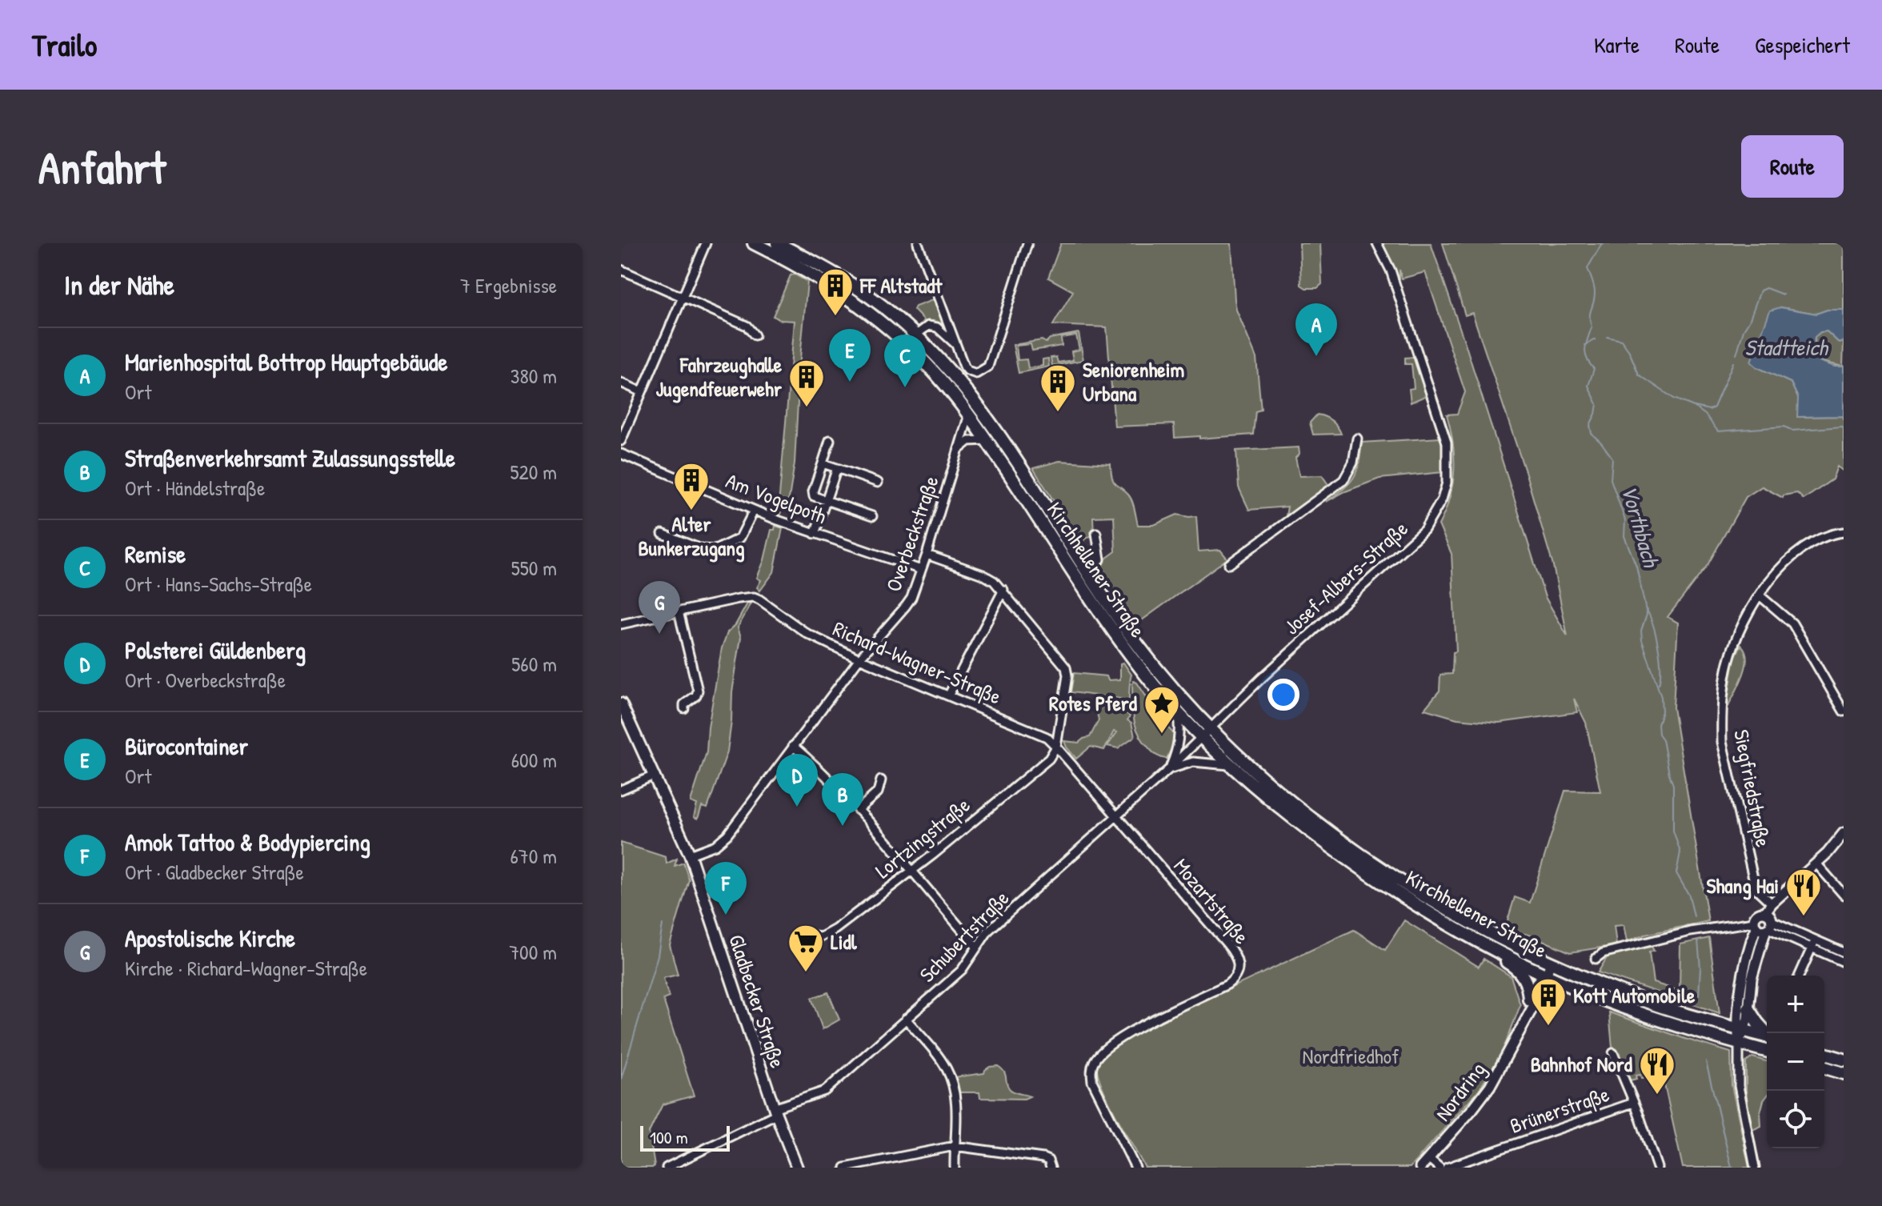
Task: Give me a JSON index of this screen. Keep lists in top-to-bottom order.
{
  "streets": {
    "main road": ["Kirchhellener Straße", "Gladbecker Straße"],
    "street": [
      "Am Vogelpoth",
      "Overbeckstraße",
      "Josef-Albers-Straße",
      "Richard-Wagner-Straße",
      "Siegfriedstraße",
      "Lortzingstraße",
      "Mozartstraße",
      "Schubertstraße",
      "Nordring",
      "Brünerstraße"
    ]
  },
  "crossings": [
    ["Am Vogelpoth", "Overbeckstraße"],
    ["Overbeckstraße", "Kirchhellener Straße"],
    ["Overbeckstraße", "Richard-Wagner-Straße"],
    ["Overbeckstraße", "Gladbecker Straße"],
    ["Kirchhellener Straße", "Josef-Albers-Straße"],
    ["Kirchhellener Straße", "Schubertstraße"],
    ["Kirchhellener Straße", "Nordring"],
    ["Josef-Albers-Straße", "Schubertstraße"],
    ["Richard-Wagner-Straße", "Lortzingstraße"],
    ["Richard-Wagner-Straße", "Mozartstraße"],
    ["Richard-Wagner-Straße", "Schubertstraße"],
    ["Mozartstraße", "Schubertstraße"],
    ["Schubertstraße", "Gladbecker Straße"]
  ],
  "water": ["Stadtteich", "Vorthbach"],
  "parks": ["Nordfriedhof"],
  "places": {
    "building": [
      "FF Altstadt",
      "Fahrzeughalle Jugendfeuerwehr",
      "Seniorenheim Urbana",
      "Alter Bunkerzugang",
      "Kott Automobile"
    ],
    "place": ["Rotes Pferd"],
    "restaurant": ["Shang Hai", "Bahnhof Nord"],
    "supermarket": ["Lidl"]
  },
  "scale_bar": "100 m",
  "page": {
    "header": "Trailo",
    "nav": ["Karte", "Route", "Gespeichert"],
    "buttons": "Route",
    "title": "Anfahrt",
    "heading": ["In der Nähe", "7 Ergebnisse"],
    "pins": [
      "A",
      "E",
      "C",
      "G",
      "D",
      "B",
      "F"
    ],
    "list": [
      {
        "mark": "A",
        "name": "Marienhospital Bottrop Hauptgebäude",
        "note": "Ort",
        "value": "380 m"
      },
      {
        "mark": "B",
        "name": "Straßenverkehrsamt Zulassungsstelle",
        "note": "Ort · Händelstraße",
        "value": "520 m"
      },
      {
        "mark": "C",
        "name": "Remise",
        "note": "Ort · Hans-Sachs-Straße",
        "value": "550 m"
      },
      {
        "mark": "D",
        "name": "Polsterei Güldenberg",
        "note": "Ort · Overbeckstraße",
        "value": "560 m"
      },
      {
        "mark": "E",
        "name": "Bürocontainer",
        "note": "Ort",
        "value": "600 m"
      },
      {
        "mark": "F",
        "name": "Amok Tattoo & Bodypiercing",
        "note": "Ort · Gladbecker Straße",
        "value": "670 m"
      },
      {
        "mark": "G",
        "name": "Apostolische Kirche",
        "note": "Kirche · Richard-Wagner-Straße",
        "value": "700 m"
      }
    ],
    "map_buttons": ["+", "−"],
    "scale": "100 m"
  }
}
